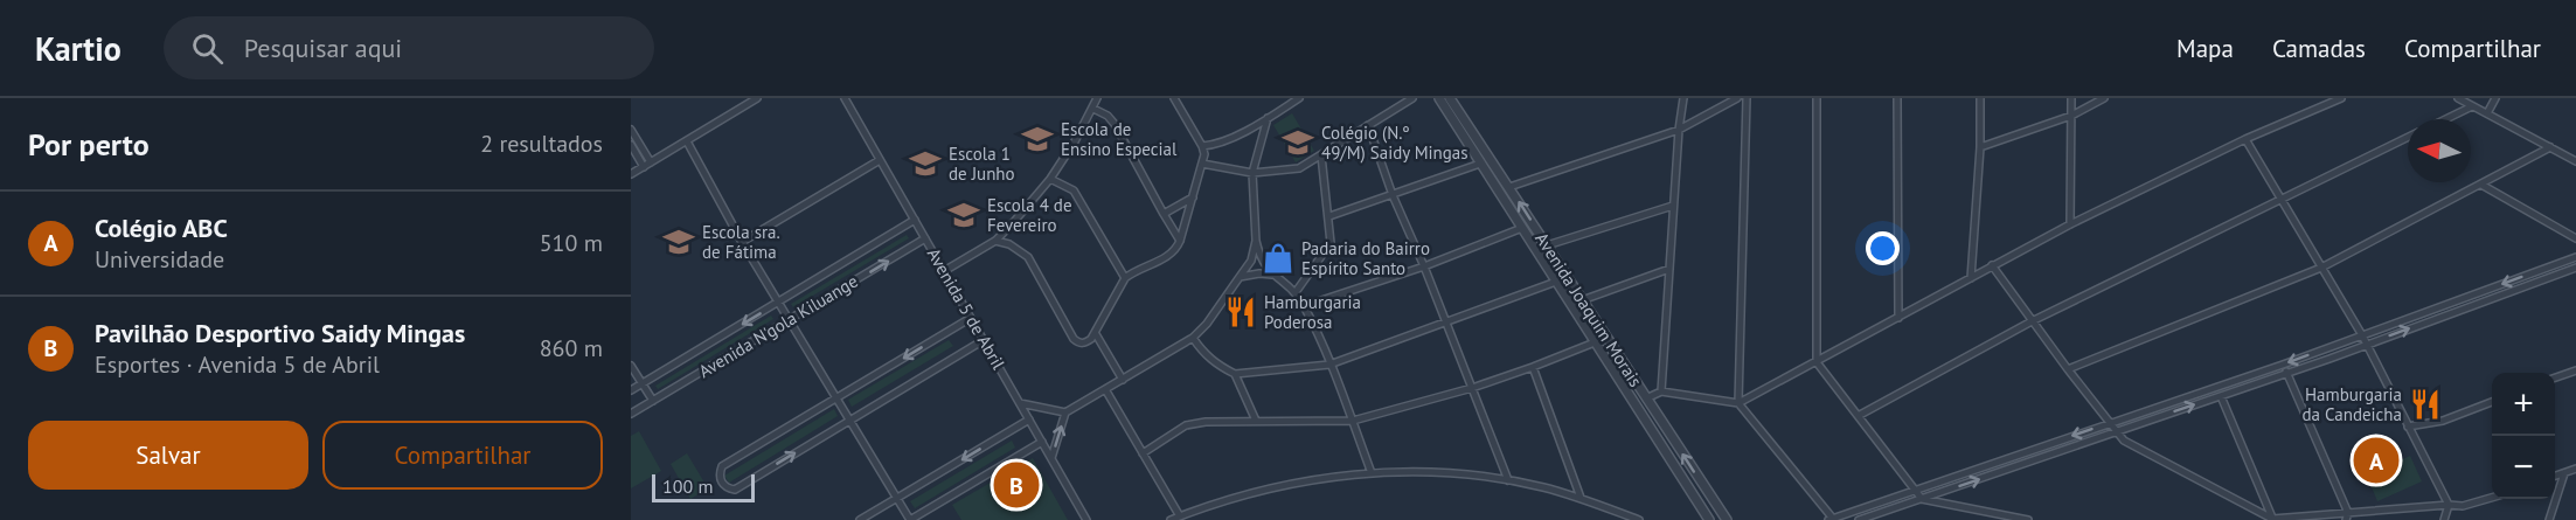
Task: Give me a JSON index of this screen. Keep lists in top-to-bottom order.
{
  "streets": {
    "street": ["Avenida 5 de Abril", "Avenida Joaquim Morais", "Avenida N'gola Kiluange"]
  },
  "crossings": [
    ["Avenida 5 de Abril", "Avenida N'gola Kiluange"]
  ],
  "places": {
    "school or university": [
      "Escola de Ensino Especial",
      "Colégio (N.º 49/M) Saidy Mingas",
      "Escola 1 de Junho",
      "Escola 4 de Fevereiro",
      "Escola sra. de Fátima"
    ],
    "shop": ["Padaria do Bairro Espírito Santo"],
    "restaurant": ["Hamburgaria Poderosa", "Hamburgaria da Candeicha"]
  },
  "scale_bar": "100 m",
  "north": "left",
  "page": {
    "header": "Kartio",
    "search": "Pesquisar aqui",
    "nav": ["Mapa", "Camadas", "Compartilhar"],
    "heading": ["Por perto", "2 resultados"],
    "list": [
      {
        "mark": "A",
        "name": "Colégio ABC",
        "note": "Universidade",
        "value": "510 m"
      },
      {
        "mark": "B",
        "name": "Pavilhão Desportivo Saidy Mingas",
        "note": "Esportes · Avenida 5 de Abril",
        "value": "860 m"
      }
    ],
    "map_buttons": ["+", "−"],
    "buttons": ["Salvar", "Compartilhar"],
    "pins": ["A", "B"],
    "scale": "100 m"
  }
}
